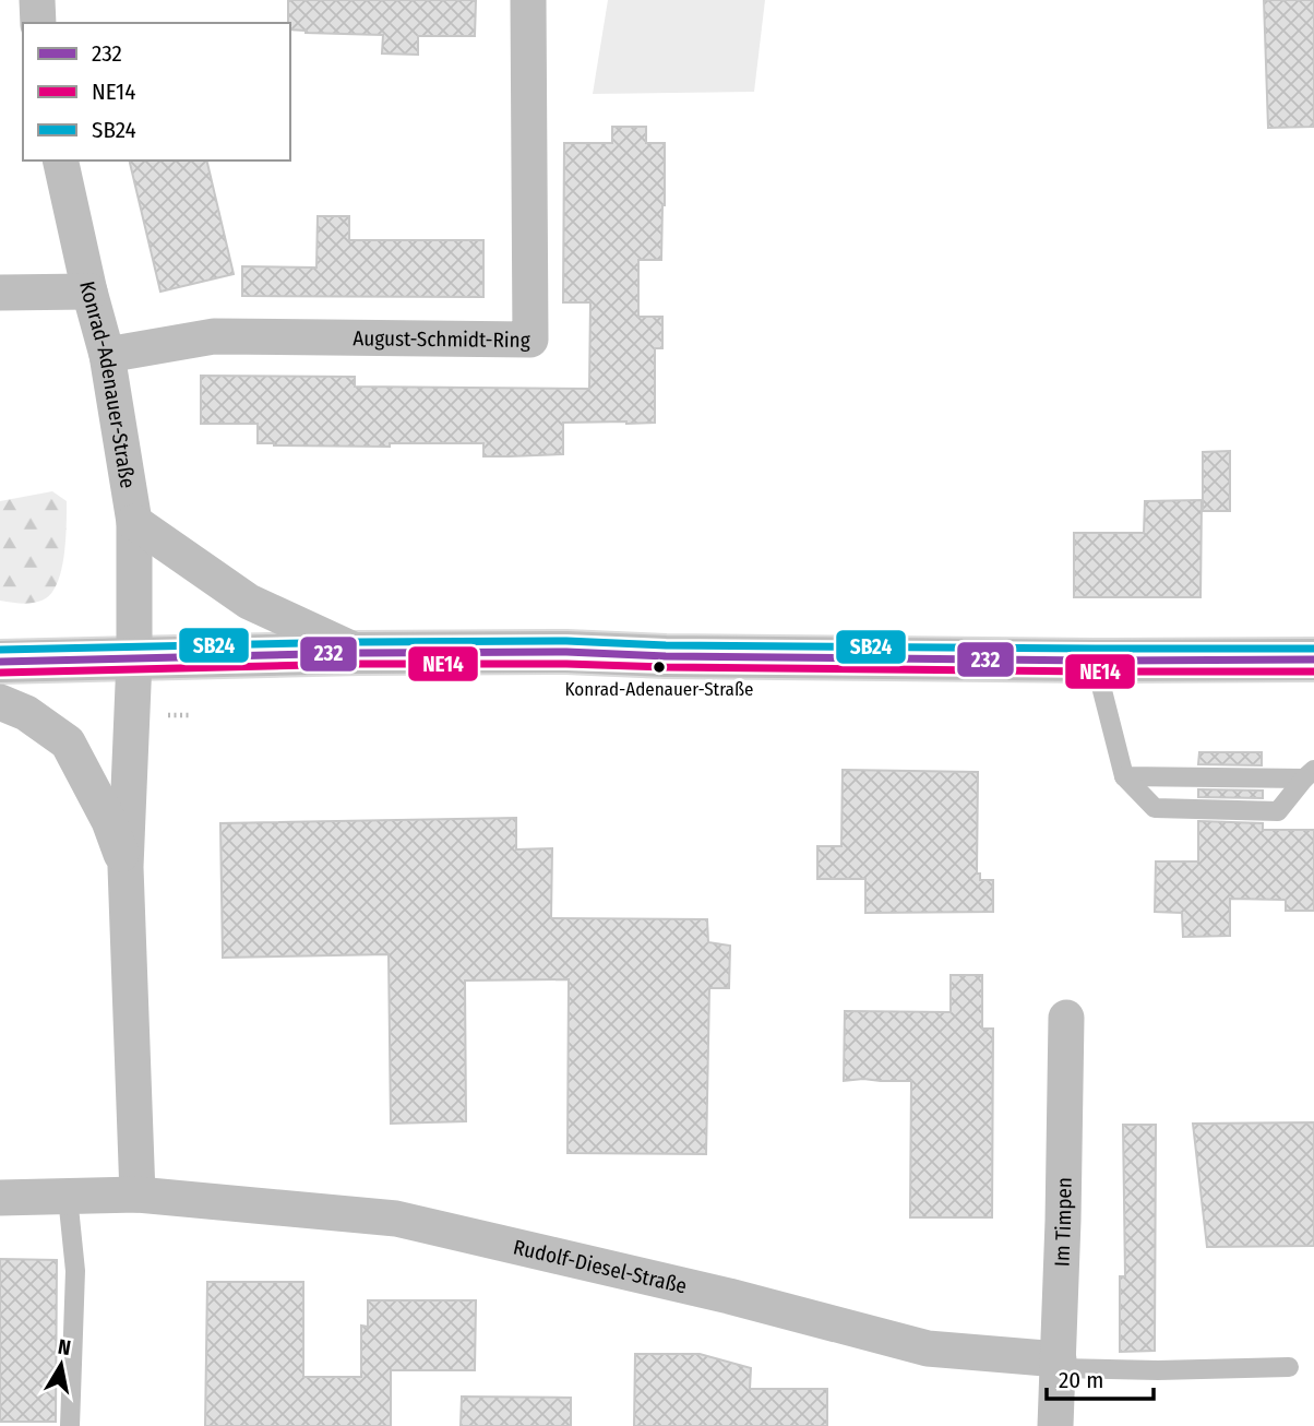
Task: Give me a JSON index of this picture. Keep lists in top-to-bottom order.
{
  "streets": {
    "street": [
      "August-Schmidt-Ring",
      "Konrad-Adenauer-Straße",
      "Im Timpen",
      "Rudolf-Diesel-Straße"
    ]
  },
  "crossings": [
    ["August-Schmidt-Ring", "Konrad-Adenauer-Straße"],
    ["Im Timpen", "Rudolf-Diesel-Straße"]
  ],
  "places": ["Konrad-Adenauer-Straße"],
  "lines": ["transit line SB24", "transit line 232", "transit line NE14"],
  "legend": ["232", "NE14", "SB24"],
  "scale_bar": "20 m",
  "north": "top"
}
